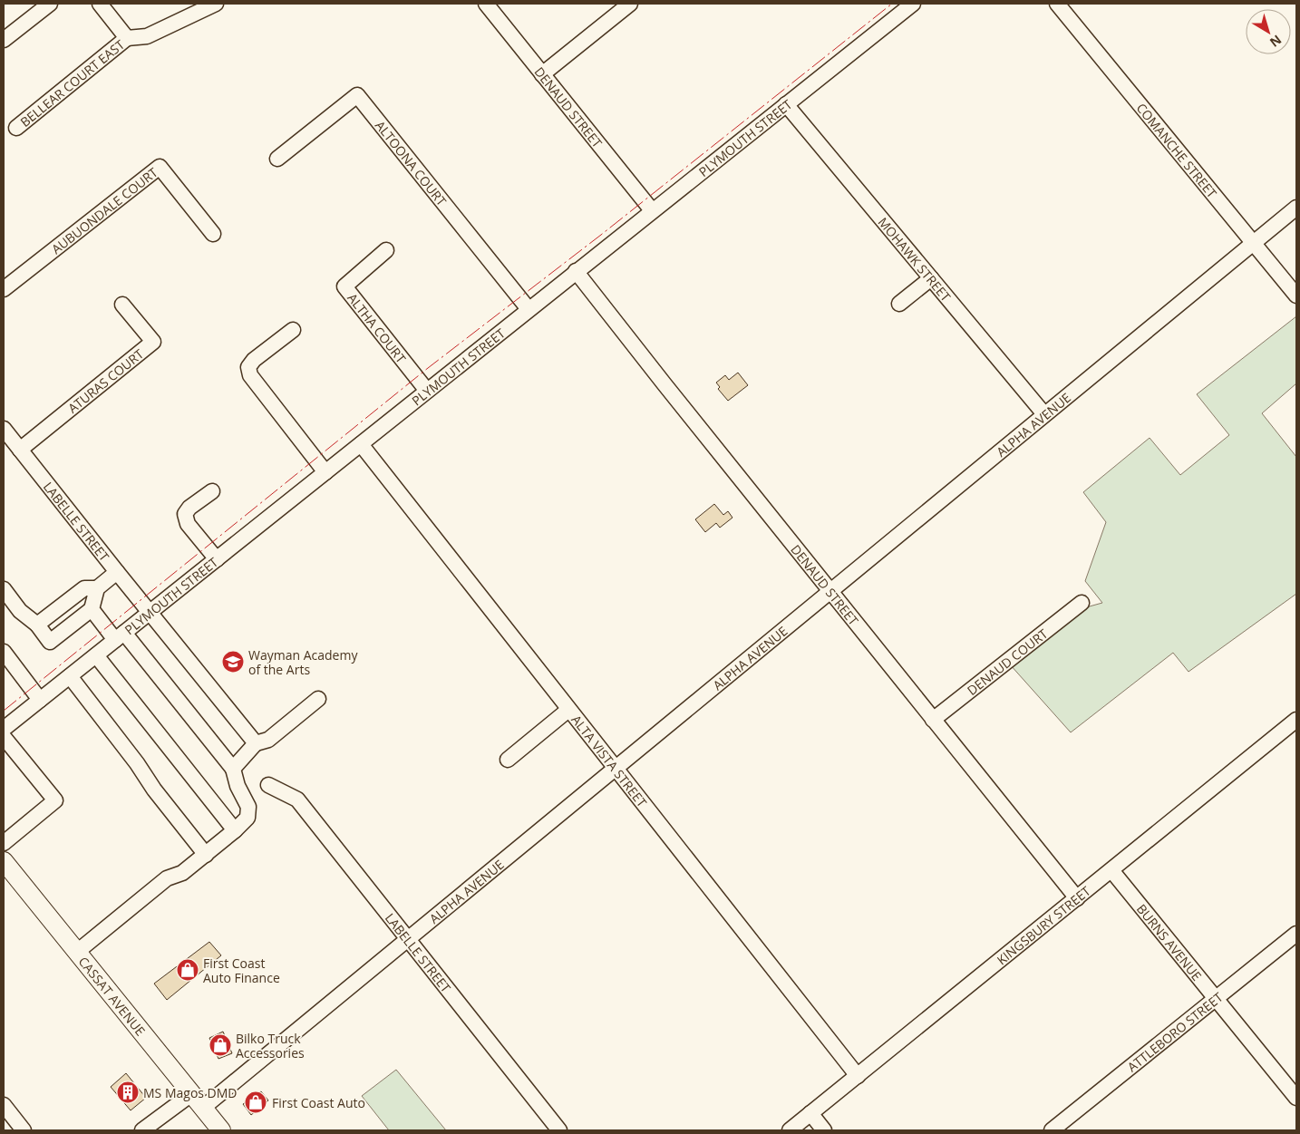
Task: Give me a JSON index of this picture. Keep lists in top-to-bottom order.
{
  "streets": {
    "main road": ["CASSAT AVENUE"],
    "street": [
      "BELLEAR COURT EAST",
      "DENAUD STREET",
      "PLYMOUTH STREET",
      "COMANCHE STREET",
      "ALTOONA COURT",
      "AUBUONDALE COURT",
      "MOHAWK STREET",
      "ALTHA COURT",
      "ATURAS COURT",
      "ALPHA AVENUE",
      "LABELLE STREET",
      "DENAUD COURT",
      "ALTA VISTA STREET",
      "KINGSBURY STREET",
      "BURNS AVENUE",
      "ATTLEBORO STREET"
    ]
  },
  "crossings": [
    ["DENAUD STREET", "PLYMOUTH STREET"],
    ["DENAUD STREET", "ALPHA AVENUE"],
    ["DENAUD STREET", "DENAUD COURT"],
    ["DENAUD STREET", "KINGSBURY STREET"],
    ["PLYMOUTH STREET", "ALTOONA COURT"],
    ["PLYMOUTH STREET", "MOHAWK STREET"],
    ["PLYMOUTH STREET", "ALTHA COURT"],
    ["PLYMOUTH STREET", "LABELLE STREET"],
    ["PLYMOUTH STREET", "ALTA VISTA STREET"],
    ["COMANCHE STREET", "ALPHA AVENUE"],
    ["MOHAWK STREET", "ALPHA AVENUE"],
    ["ATURAS COURT", "LABELLE STREET"],
    ["ALPHA AVENUE", "LABELLE STREET"],
    ["ALPHA AVENUE", "ALTA VISTA STREET"],
    ["ALPHA AVENUE", "CASSAT AVENUE"],
    ["ALTA VISTA STREET", "KINGSBURY STREET"],
    ["KINGSBURY STREET", "BURNS AVENUE"],
    ["BURNS AVENUE", "ATTLEBORO STREET"]
  ],
  "places": {
    "school or university": ["Wayman Academy of the Arts"],
    "shop": ["First Coast Auto Finance", "Bilko Truck Accessories", "First Coast Auto"],
    "building": ["MS Magos DMD"]
  },
  "north": "bottom right"
}
